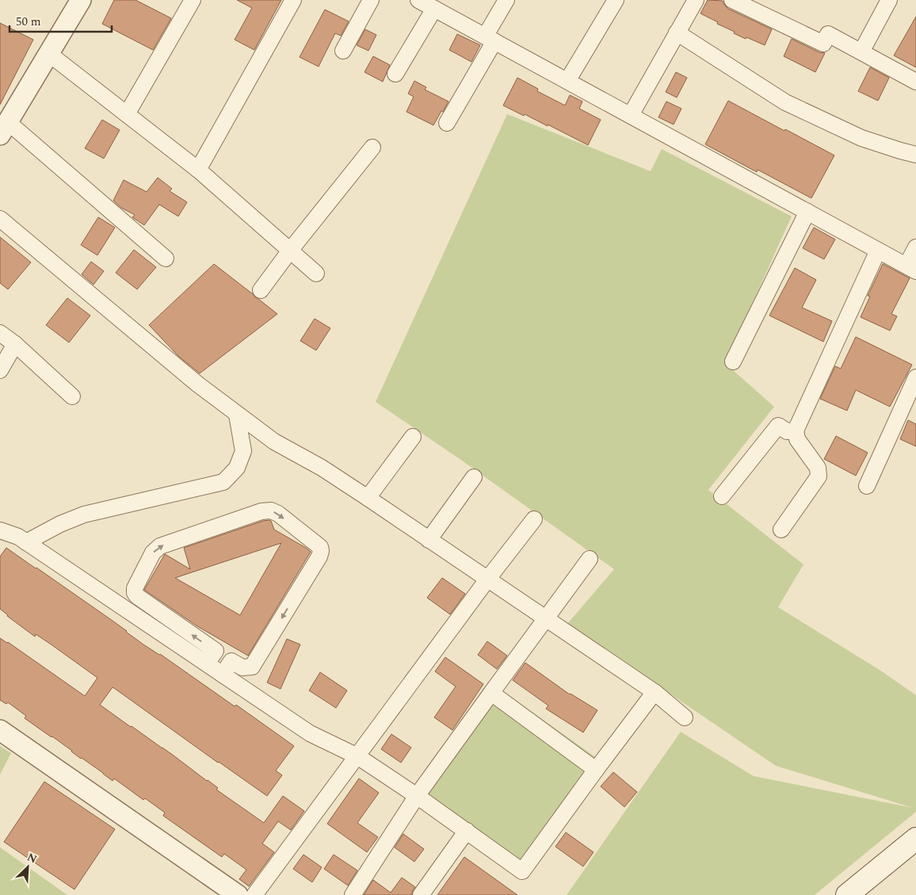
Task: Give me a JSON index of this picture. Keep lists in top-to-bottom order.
{
  "scale_bar": "50 m",
  "north": "top right"
}
